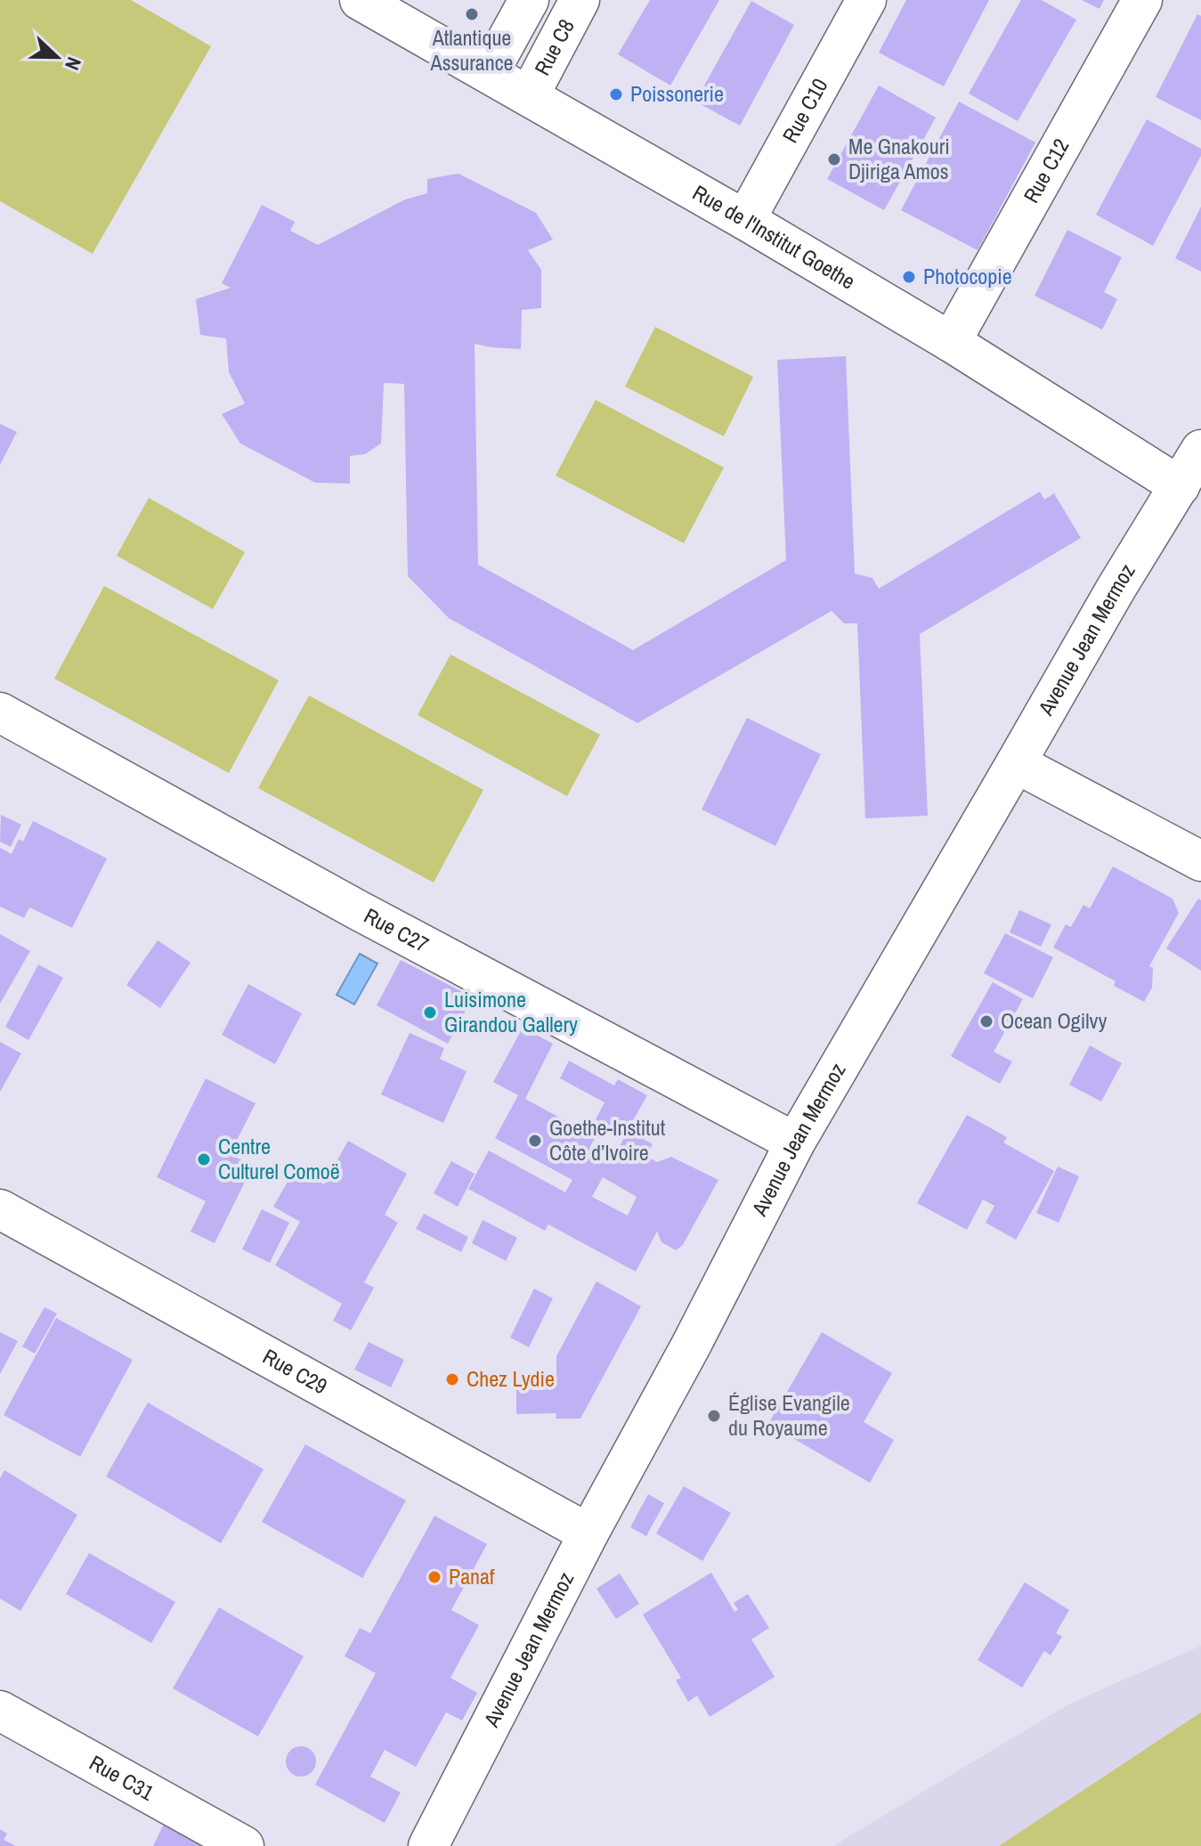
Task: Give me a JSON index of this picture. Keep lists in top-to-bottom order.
{
  "streets": {
    "street": [
      "Rue C8",
      "Rue C10",
      "Rue C12",
      "Rue de l'Institut Goethe",
      "Avenue Jean Mermoz",
      "Rue C27",
      "Rue C29",
      "Rue C31"
    ]
  },
  "crossings": [
    ["Rue C8", "Rue de l'Institut Goethe"],
    ["Rue C10", "Rue de l'Institut Goethe"],
    ["Rue C12", "Rue de l'Institut Goethe"],
    ["Rue de l'Institut Goethe", "Avenue Jean Mermoz"],
    ["Avenue Jean Mermoz", "Rue C27"],
    ["Avenue Jean Mermoz", "Rue C29"]
  ],
  "places": [
    "Atlantique Assurance",
    "Poissonerie",
    "Me Gnakouri Djiriga Amos",
    "Photocopie",
    "Luisimone Girandou Gallery",
    "Ocean Ogilvy",
    "Goethe-Institut Côte d’Ivoire",
    "Centre Culturel Comoë",
    "Chez Lydie",
    "Église Evangile du Royaume",
    "Panaf"
  ],
  "north": "right"
}
